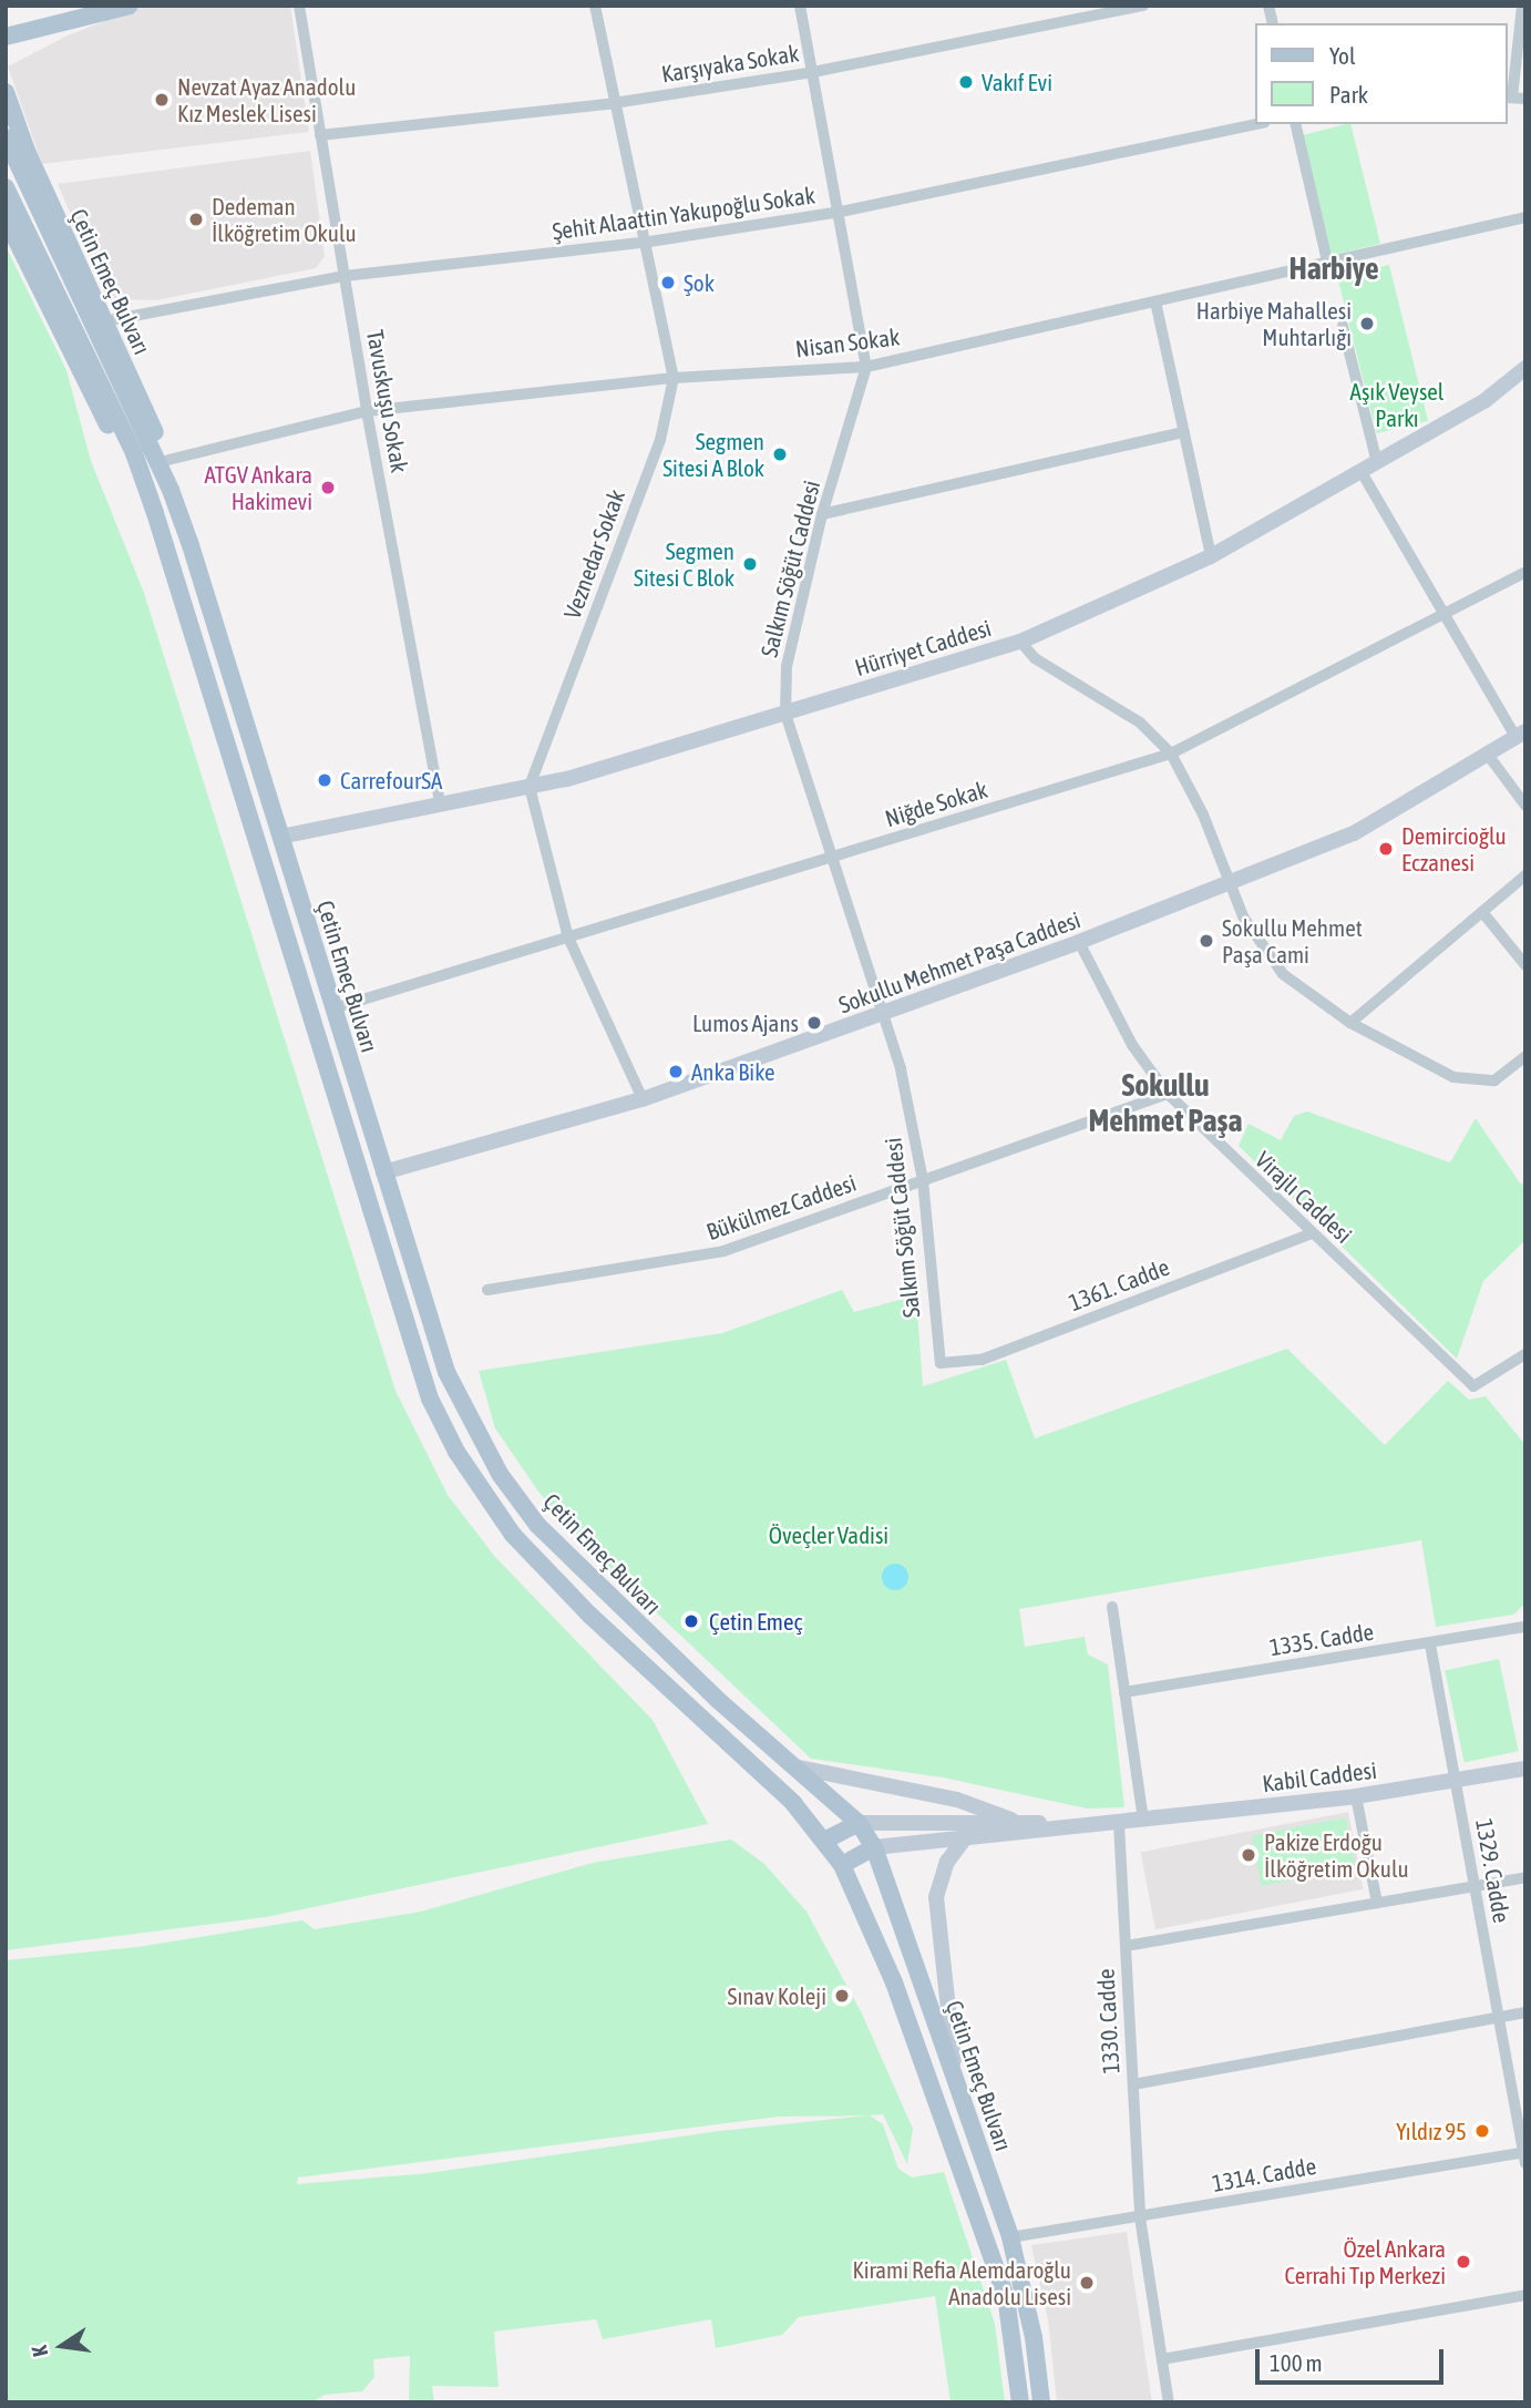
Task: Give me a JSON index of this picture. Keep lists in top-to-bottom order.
{
  "streets": {
    "main road": [
      "Çetin Emeç Bulvarı",
      "Hürriyet Caddesi",
      "Sokullu Mehmet Paşa Caddesi",
      "Kabil Caddesi"
    ],
    "street": [
      "Karşıyaka Sokak",
      "Şehit Alaattin Yakupoğlu Sokak",
      "Nisan Sokak",
      "Tavuskuşu Sokak",
      "Veznedar Sokak",
      "Salkım Söğüt Caddesi",
      "Niğde Sokak",
      "Virajlı Caddesi",
      "Bükülmez Caddesi",
      "1361. Cadde",
      "1335. Cadde",
      "1329. Cadde",
      "1330. Cadde",
      "1314. Cadde"
    ]
  },
  "crossings": [
    ["Karşıyaka Sokak", "Tavuskuşu Sokak"],
    ["Karşıyaka Sokak", "Veznedar Sokak"],
    ["Karşıyaka Sokak", "Salkım Söğüt Caddesi"],
    ["Şehit Alaattin Yakupoğlu Sokak", "Çetin Emeç Bulvarı"],
    ["Şehit Alaattin Yakupoğlu Sokak", "Tavuskuşu Sokak"],
    ["Şehit Alaattin Yakupoğlu Sokak", "Veznedar Sokak"],
    ["Şehit Alaattin Yakupoğlu Sokak", "Salkım Söğüt Caddesi"],
    ["Çetin Emeç Bulvarı", "Nisan Sokak"],
    ["Çetin Emeç Bulvarı", "Hürriyet Caddesi"],
    ["Çetin Emeç Bulvarı", "Niğde Sokak"],
    ["Çetin Emeç Bulvarı", "Sokullu Mehmet Paşa Caddesi"],
    ["Çetin Emeç Bulvarı", "Kabil Caddesi"],
    ["Çetin Emeç Bulvarı", "1314. Cadde"],
    ["Nisan Sokak", "Tavuskuşu Sokak"],
    ["Nisan Sokak", "Veznedar Sokak"],
    ["Nisan Sokak", "Salkım Söğüt Caddesi"],
    ["Tavuskuşu Sokak", "Hürriyet Caddesi"],
    ["Veznedar Sokak", "Hürriyet Caddesi"],
    ["Salkım Söğüt Caddesi", "Hürriyet Caddesi"],
    ["Salkım Söğüt Caddesi", "Niğde Sokak"],
    ["Salkım Söğüt Caddesi", "Sokullu Mehmet Paşa Caddesi"],
    ["Salkım Söğüt Caddesi", "Bükülmez Caddesi"],
    ["Salkım Söğüt Caddesi", "1361. Cadde"],
    ["Sokullu Mehmet Paşa Caddesi", "Virajlı Caddesi"],
    ["Virajlı Caddesi", "Bükülmez Caddesi"],
    ["Virajlı Caddesi", "1361. Cadde"],
    ["1335. Cadde", "1329. Cadde"],
    ["Kabil Caddesi", "1329. Cadde"],
    ["Kabil Caddesi", "1330. Cadde"],
    ["1329. Cadde", "1314. Cadde"],
    ["1330. Cadde", "1314. Cadde"]
  ],
  "districts": ["Harbiye", "Sokullu Mehmet Paşa"],
  "parks": ["Aşık Veysel Parkı", "Öveçler Vadisi"],
  "places": [
    "Vakıf Evi",
    "Nevzat Ayaz Anadolu Kız Meslek Lisesi",
    "Dedeman İlköğretim Okulu",
    "Şok",
    "Harbiye Mahallesi Muhtarlığı",
    "Segmen Sitesi A Blok",
    "ATGV Ankara Hakimevi",
    "Segmen Sitesi C Blok",
    "CarrefourSA",
    "Demircioğlu Eczanesi",
    "Sokullu Mehmet Paşa Cami",
    "Lumos Ajans",
    "Anka Bike",
    "Çetin Emeç",
    "Pakize Erdoğu İlköğretim Okulu",
    "Sınav Koleji",
    "Yıldız 95",
    "Özel Ankara Cerrahi Tıp Merkezi",
    "Kirami Refia Alemdaroğlu Anadolu Lisesi"
  ],
  "legend": ["Yol", "Park"],
  "scale_bar": "100 m",
  "north": "left"
}
